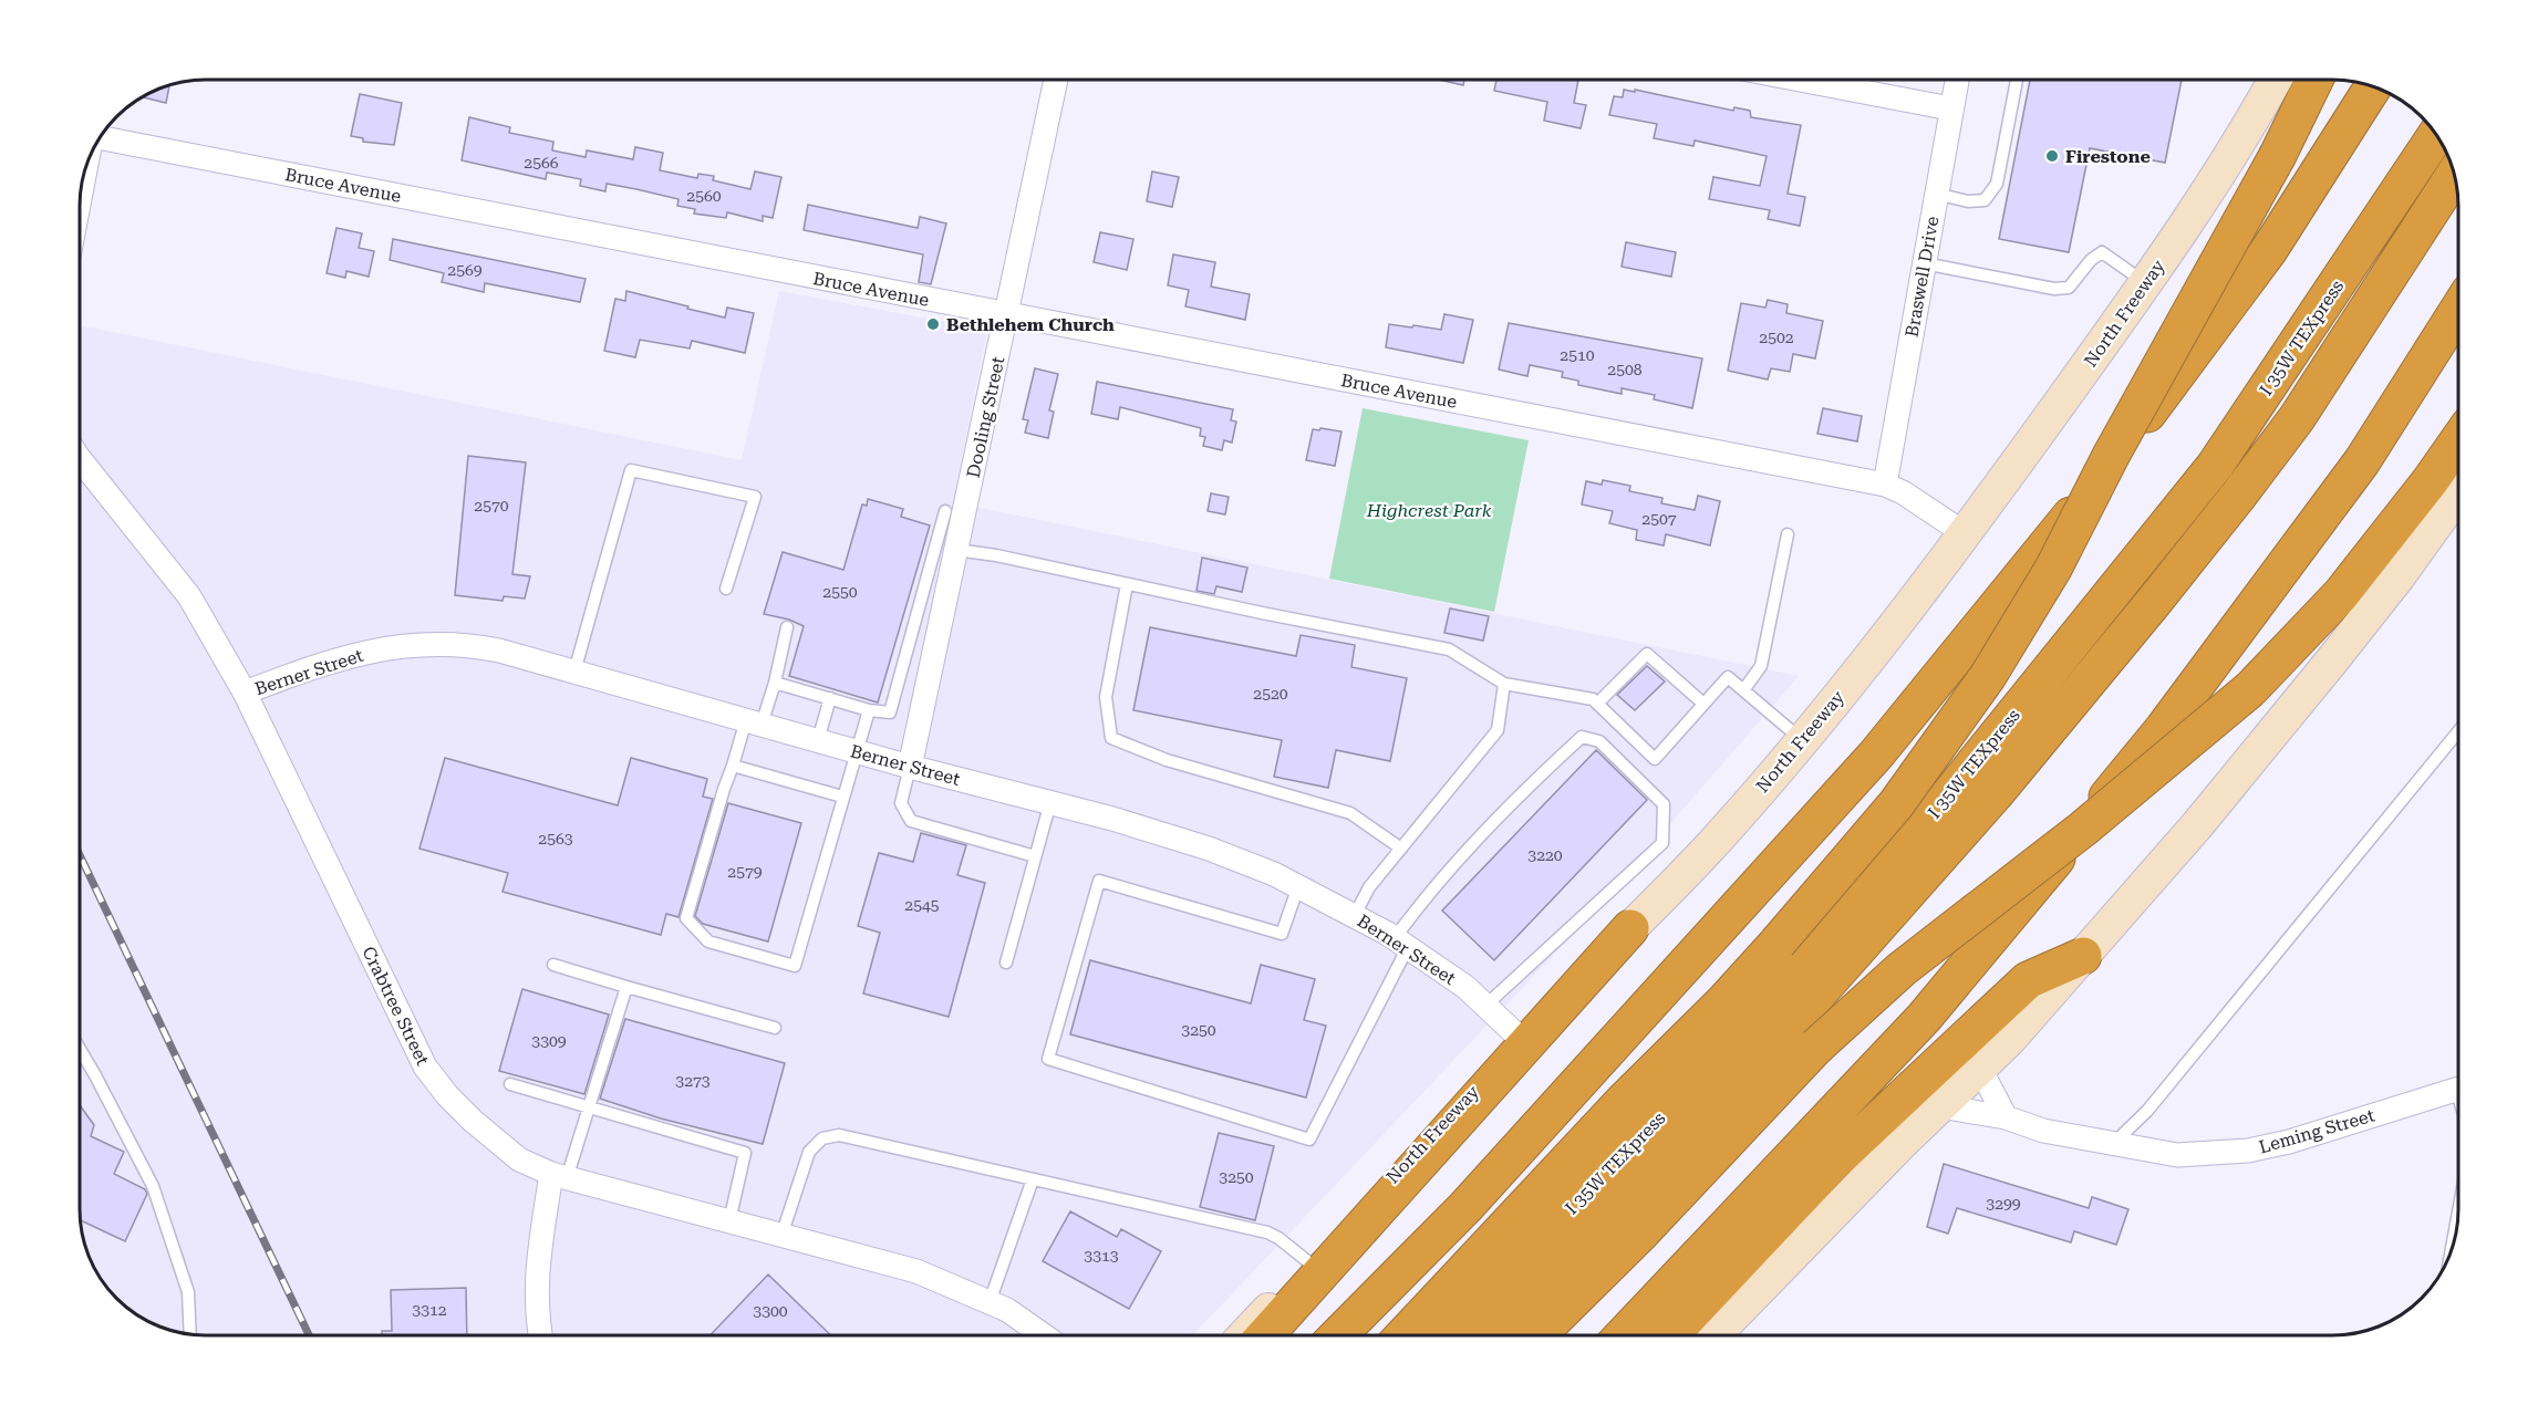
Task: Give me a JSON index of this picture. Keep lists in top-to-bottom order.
{
  "streets": {
    "highway": ["I 35W TEXpress"],
    "main road": ["North Freeway"],
    "street": [
      "Bruce Avenue",
      "Braswell Drive",
      "Dooling Street",
      "Berner Street",
      "Crabtree Street",
      "Leming Street"
    ]
  },
  "crossings": [
    ["Bruce Avenue", "Braswell Drive"],
    ["Bruce Avenue", "North Freeway"],
    ["Bruce Avenue", "Dooling Street"],
    ["North Freeway", "Berner Street"],
    ["Dooling Street", "Berner Street"],
    ["Berner Street", "Crabtree Street"]
  ],
  "parks": ["Highcrest Park"],
  "places": ["Firestone", "Bethlehem Church"],
  "house_numbers": [
    "2566",
    "2560",
    "2569",
    "2502",
    "2510",
    "2508",
    "2570",
    "2507",
    "2550",
    "2520",
    "2563",
    "3220",
    "2579",
    "2545",
    "3250",
    "3309",
    "3273",
    "3250",
    "3299",
    "3313",
    "3312",
    "3300"
  ]
}
